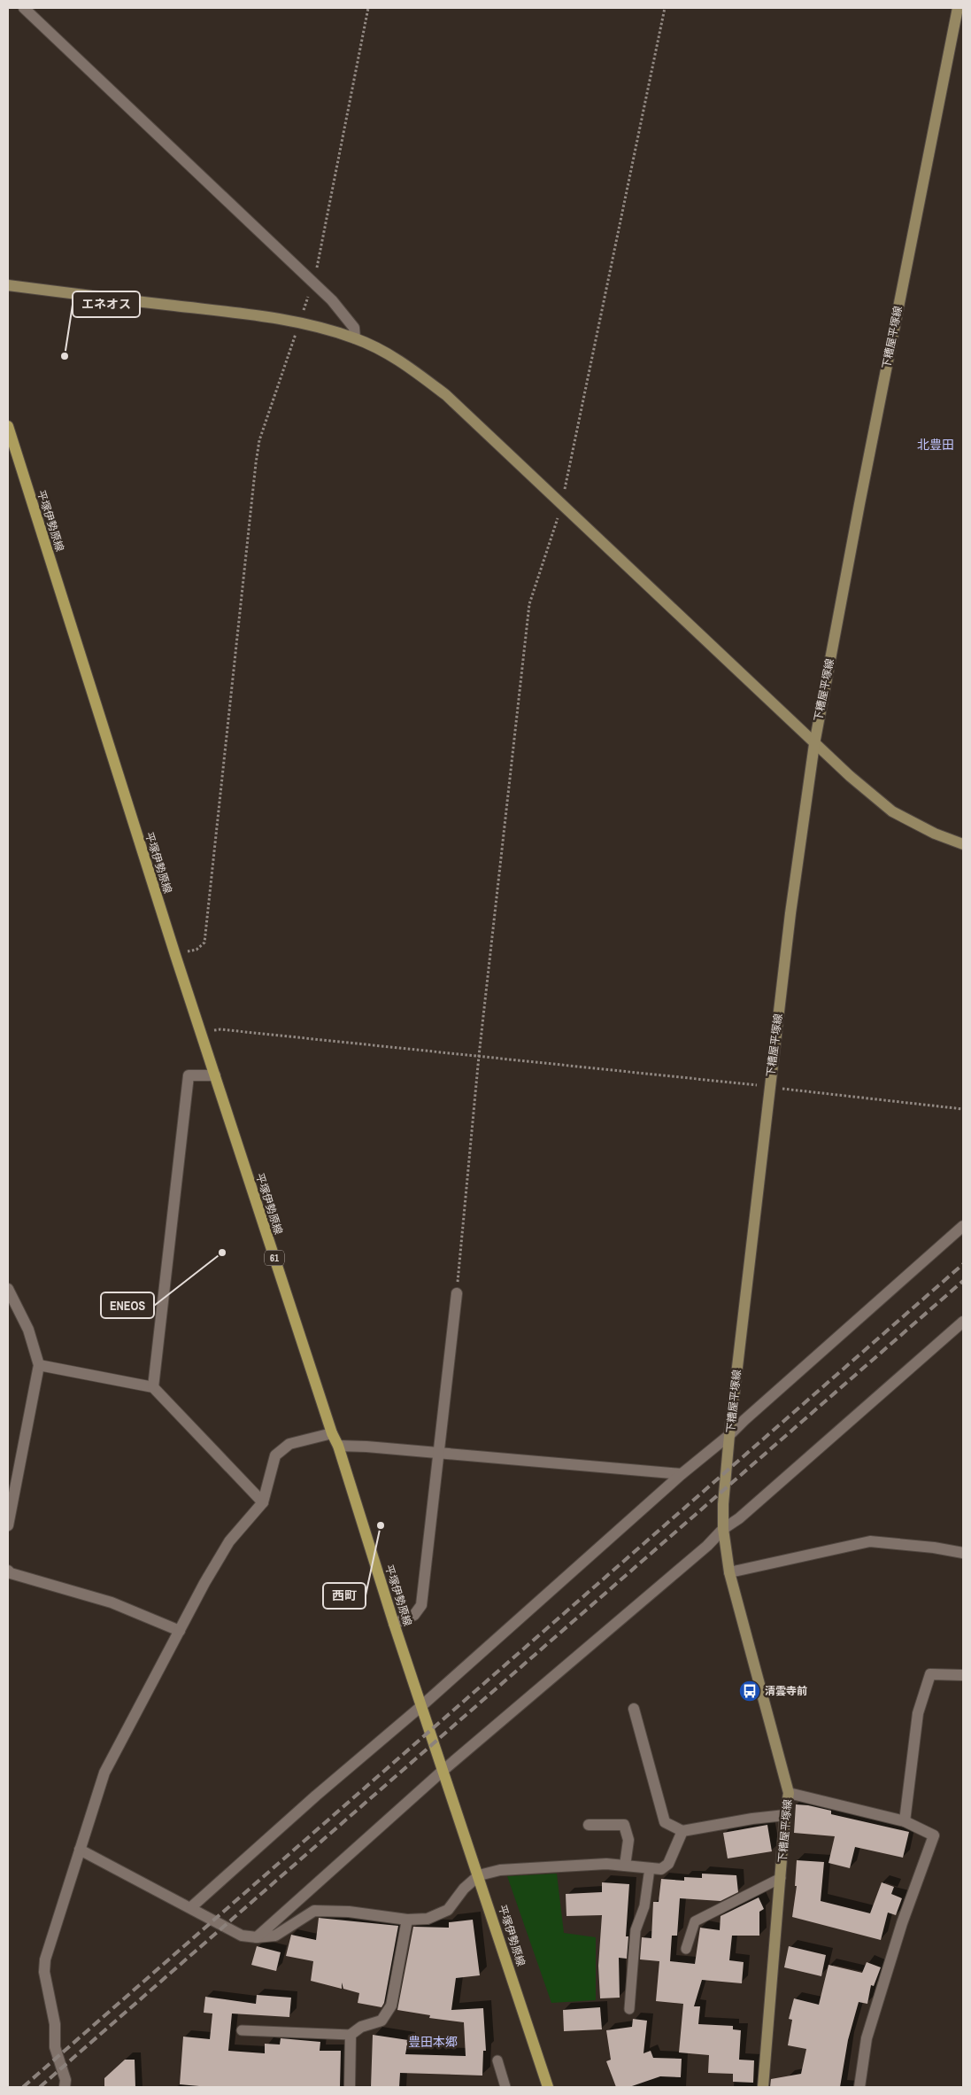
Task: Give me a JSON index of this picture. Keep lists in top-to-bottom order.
{
  "streets": {
    "main road": ["下糟屋平塚線", "平塚伊勢原線", "61"]
  },
  "districts": ["北豊田", "豊田本郷"],
  "places": {
    "other": ["エネオス", "ENEOS", "西町"],
    "bus stop": ["清雲寺前"]
  }
}
